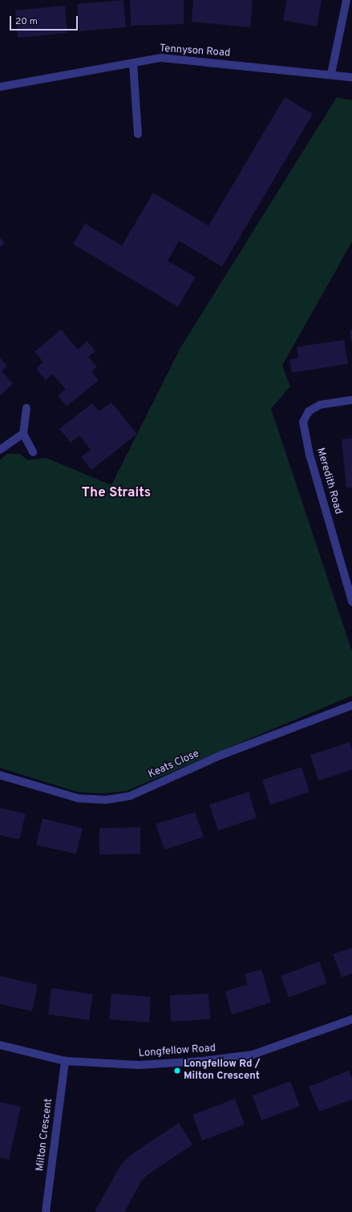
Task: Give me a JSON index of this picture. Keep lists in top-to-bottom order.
{
  "streets": {
    "street": [
      "Tennyson Road",
      "Meredith Road",
      "Keats Close",
      "Longfellow Road",
      "Milton Crescent"
    ]
  },
  "crossings": [
    ["Longfellow Road", "Milton Crescent"]
  ],
  "districts": ["The Straits"],
  "places": ["Longfellow Rd / Milton Crescent"],
  "scale_bar": "20 m"
}
